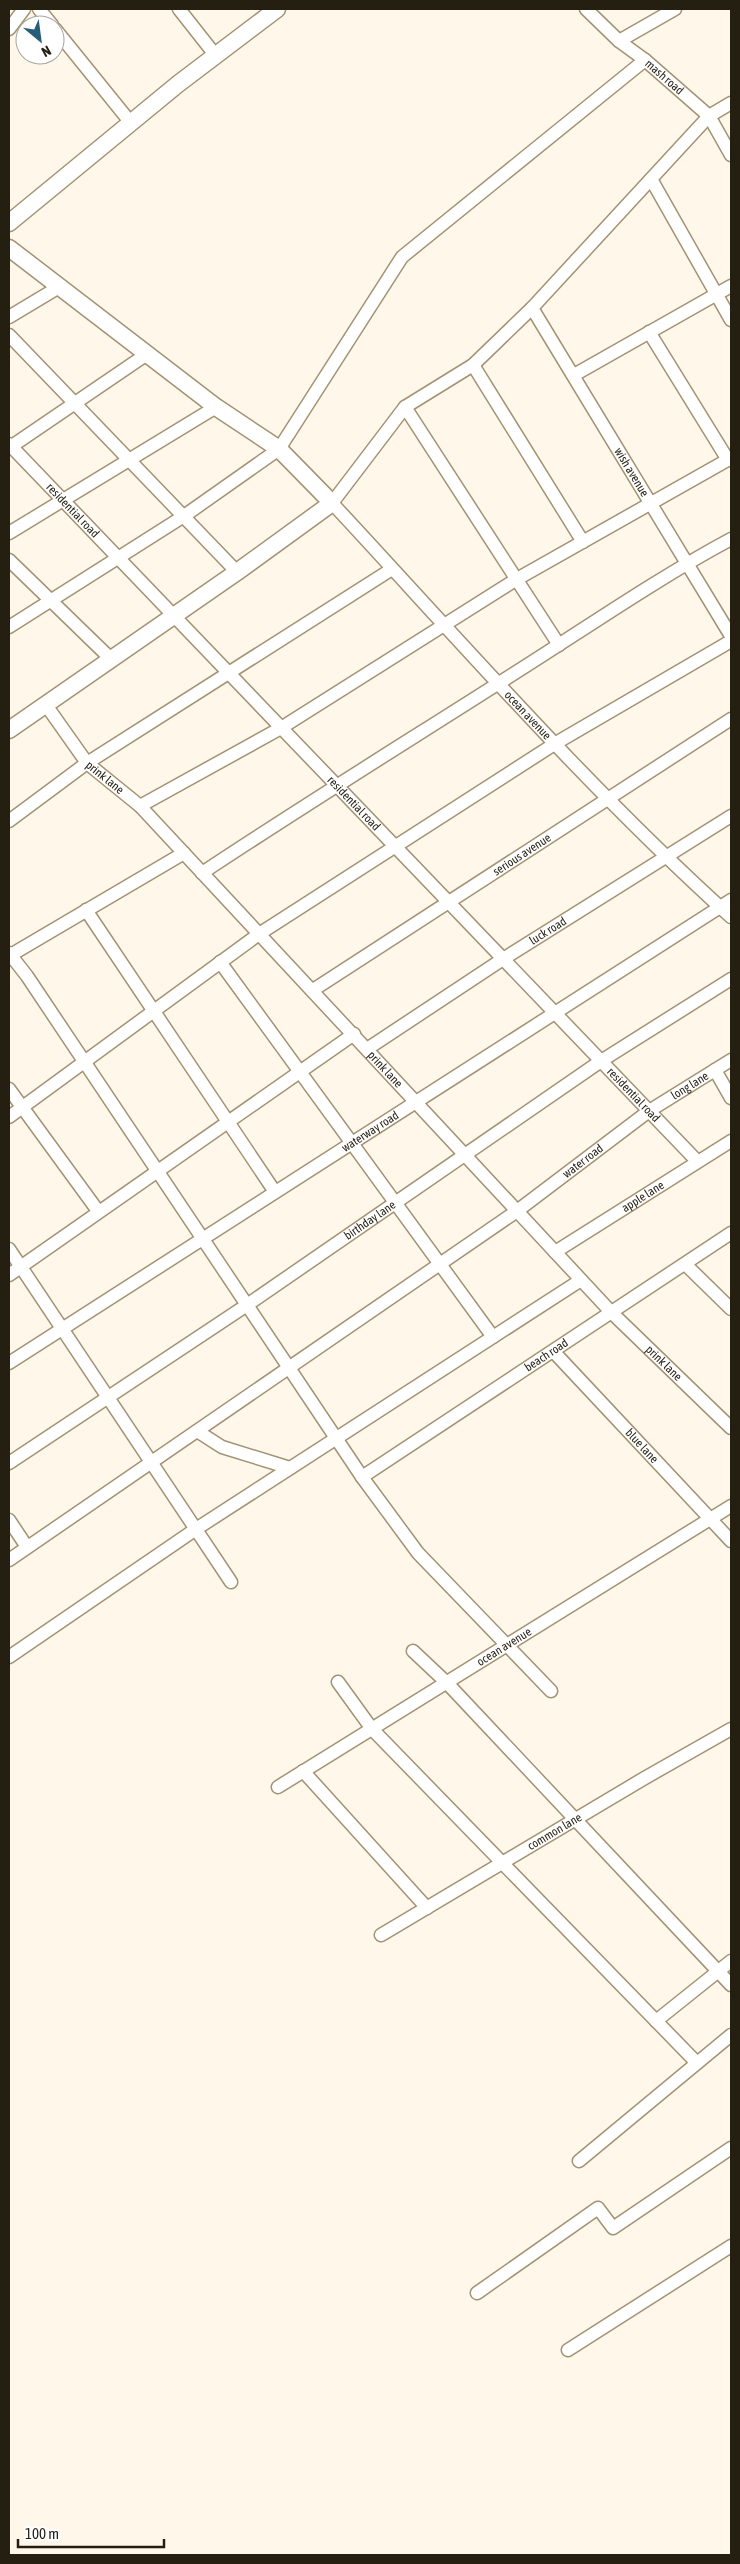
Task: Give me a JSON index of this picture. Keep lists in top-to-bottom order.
{
  "streets": {
    "street": [
      "mash road",
      "wish avenue",
      "residential road",
      "ocean avenue",
      "prink lane",
      "serious avenue",
      "luck road",
      "long lane",
      "waterway road",
      "water road",
      "apple lane",
      "birthday lane",
      "beach road",
      "blue lane",
      "common lane"
    ]
  },
  "crossings": [
    ["residential road", "serious avenue"],
    ["residential road", "luck road"],
    ["residential road", "long lane"],
    ["residential road", "waterway road"],
    ["residential road", "water road"],
    ["residential road", "apple lane"],
    ["residential road", "birthday lane"],
    ["ocean avenue", "serious avenue"],
    ["ocean avenue", "luck road"],
    ["ocean avenue", "waterway road"],
    ["ocean avenue", "blue lane"],
    ["prink lane", "serious avenue"],
    ["prink lane", "luck road"],
    ["prink lane", "waterway road"],
    ["prink lane", "water road"],
    ["prink lane", "apple lane"],
    ["prink lane", "birthday lane"],
    ["prink lane", "beach road"],
    ["long lane", "water road"],
    ["beach road", "blue lane"]
  ],
  "scale_bar": "100 m",
  "north": "bottom right"
}
